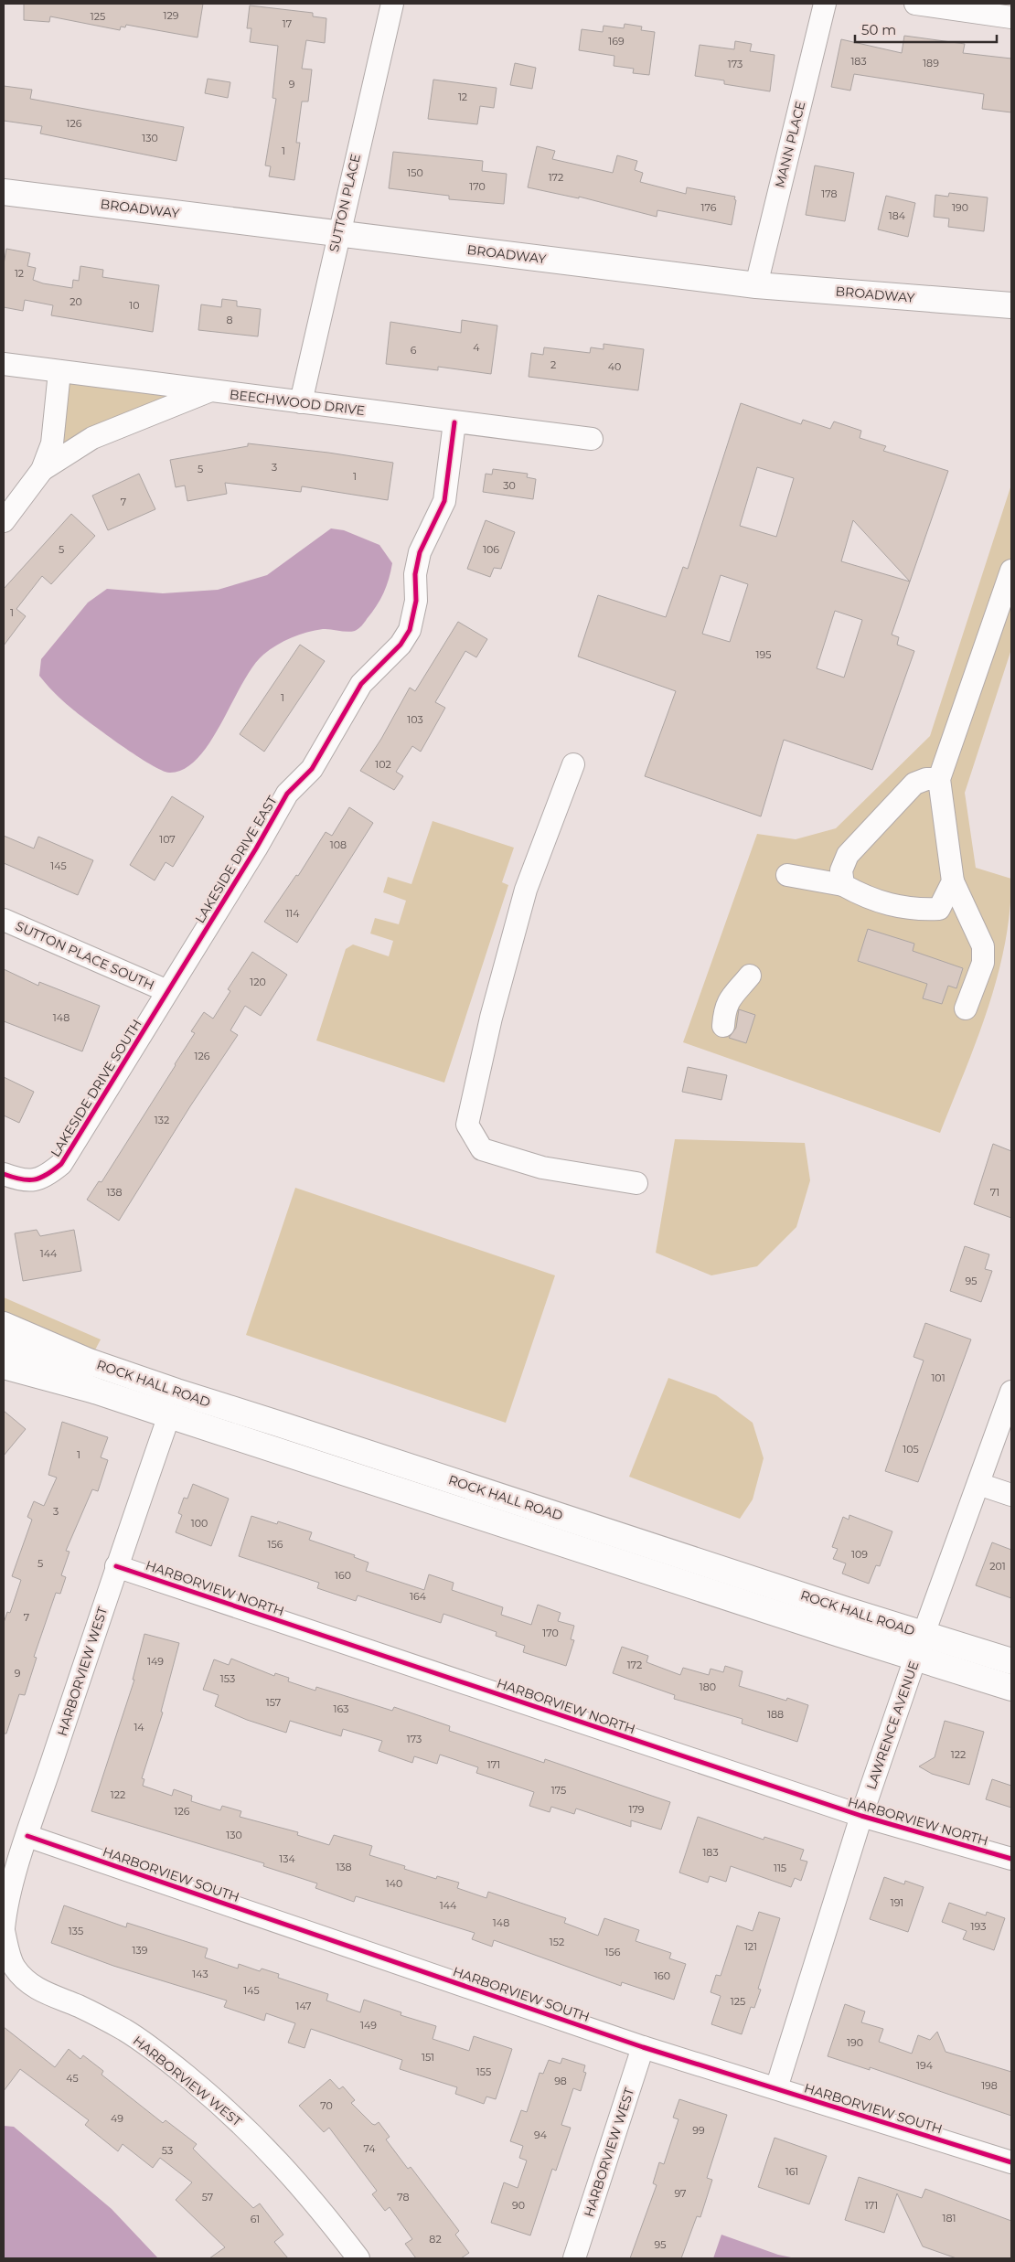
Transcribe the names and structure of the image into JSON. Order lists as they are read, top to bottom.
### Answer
{
  "streets": {
    "main road": ["BROADWAY", "ROCK HALL ROAD"],
    "street": [
      "MANN PLACE",
      "SUTTON PLACE",
      "BEECHWOOD DRIVE",
      "LAKESIDE DRIVE EAST",
      "SUTTON PLACE SOUTH",
      "LAKESIDE DRIVE SOUTH",
      "HARBORVIEW NORTH",
      "HARBORVIEW WEST",
      "LAWRENCE AVENUE",
      "HARBORVIEW SOUTH"
    ]
  },
  "crossings": [
    ["MANN PLACE", "BROADWAY"],
    ["SUTTON PLACE", "BROADWAY"],
    ["SUTTON PLACE", "BEECHWOOD DRIVE"],
    ["BEECHWOOD DRIVE", "LAKESIDE DRIVE EAST"],
    ["LAKESIDE DRIVE EAST", "SUTTON PLACE SOUTH"],
    ["LAKESIDE DRIVE EAST", "LAKESIDE DRIVE SOUTH"],
    ["SUTTON PLACE SOUTH", "LAKESIDE DRIVE SOUTH"],
    ["ROCK HALL ROAD", "HARBORVIEW WEST"],
    ["ROCK HALL ROAD", "LAWRENCE AVENUE"],
    ["HARBORVIEW NORTH", "HARBORVIEW WEST"],
    ["HARBORVIEW NORTH", "LAWRENCE AVENUE"],
    ["HARBORVIEW WEST", "HARBORVIEW SOUTH"],
    ["LAWRENCE AVENUE", "HARBORVIEW SOUTH"]
  ],
  "house_numbers": [
    "129",
    "125",
    "17",
    "169",
    "183",
    "189",
    "173",
    "9",
    "12",
    "126",
    "130",
    "1",
    "150",
    "172",
    "170",
    "178",
    "176",
    "190",
    "184",
    "12",
    "20",
    "10",
    "8",
    "4",
    "6",
    "2",
    "40",
    "3",
    "5",
    "1",
    "30",
    "7",
    "5",
    "106",
    "1",
    "195",
    "1",
    "103",
    "102",
    "107",
    "108",
    "145",
    "114",
    "120",
    "148",
    "126",
    "132",
    "138",
    "71",
    "144",
    "95",
    "101",
    "105",
    "1",
    "3",
    "100",
    "156",
    "109",
    "5",
    "201",
    "160",
    "164",
    "7",
    "170",
    "149",
    "172",
    "9",
    "153",
    "180",
    "157",
    "163",
    "188",
    "14",
    "173",
    "122",
    "171",
    "175",
    "122",
    "179",
    "126",
    "130",
    "183",
    "134",
    "138",
    "115",
    "140",
    "191",
    "144",
    "148",
    "193",
    "135",
    "152",
    "121",
    "139",
    "156",
    "143",
    "160",
    "145",
    "125",
    "147",
    "149",
    "190",
    "151",
    "194",
    "155",
    "45",
    "98",
    "198",
    "70",
    "49",
    "99",
    "94",
    "74",
    "53",
    "161",
    "97",
    "57",
    "78",
    "90",
    "171",
    "181",
    "61",
    "82",
    "95"
  ],
  "scale_bar": "50 m"
}
